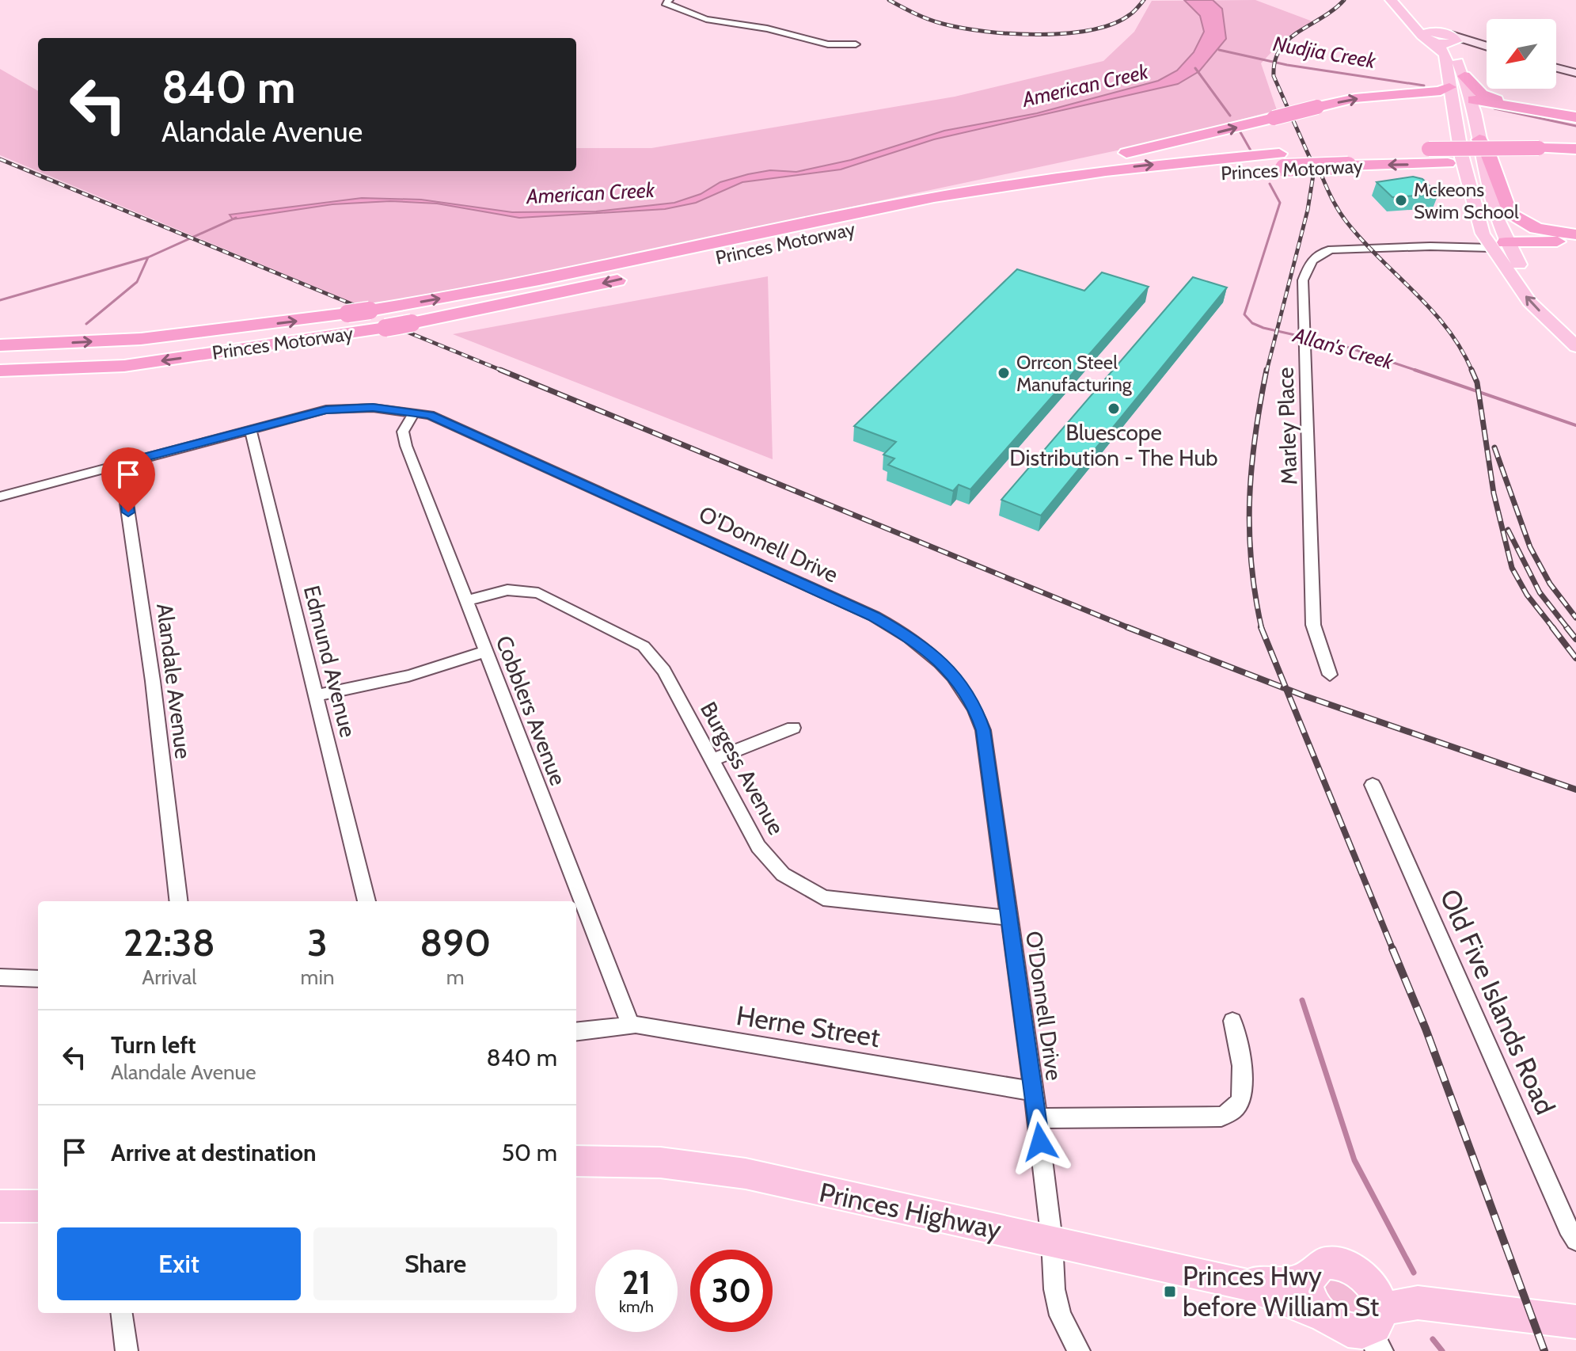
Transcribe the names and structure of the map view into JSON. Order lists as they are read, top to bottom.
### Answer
{
  "streets": {
    "highway": ["Princes Motorway"],
    "main road": ["Princes Highway"],
    "street": [
      "Marley Place",
      "O'Donnell Drive",
      "Edmund Avenue",
      "Alandale Avenue",
      "Cobblers Avenue",
      "Burgess Avenue",
      "Old Five Islands Road",
      "Herne Street"
    ]
  },
  "crossings": [
    ["O'Donnell Drive", "Edmund Avenue"],
    ["O'Donnell Drive", "Alandale Avenue"],
    ["O'Donnell Drive", "Cobblers Avenue"],
    ["O'Donnell Drive", "Burgess Avenue"],
    ["O'Donnell Drive", "Herne Street"],
    ["O'Donnell Drive", "Princes Highway"],
    ["Cobblers Avenue", "Burgess Avenue"],
    ["Cobblers Avenue", "Herne Street"]
  ],
  "water": ["Nudjia Creek", "American Creek", "Allan's Creek"],
  "places": {
    "other": ["Mckeons Swim School", "Orrcon Steel Manufacturing", "Bluescope Distribution - The Hub"],
    "transit": ["Princes Hwy before William St"]
  },
  "north": "bottom left",
  "page": {
    "turn": ["840 m", "Alandale Avenue"],
    "eta": [
      "22:38",
      "Arrival",
      "3",
      "min",
      "890",
      "m"
    ],
    "list": [
      {
        "name": "Turn left",
        "note": "Alandale Avenue",
        "value": "840 m"
      },
      {
        "name": "Arrive at destination",
        "value": "50 m"
      }
    ],
    "buttons": ["Exit", "Share"],
    "speed": "21 km/h",
    "limit": "30"
  }
}
